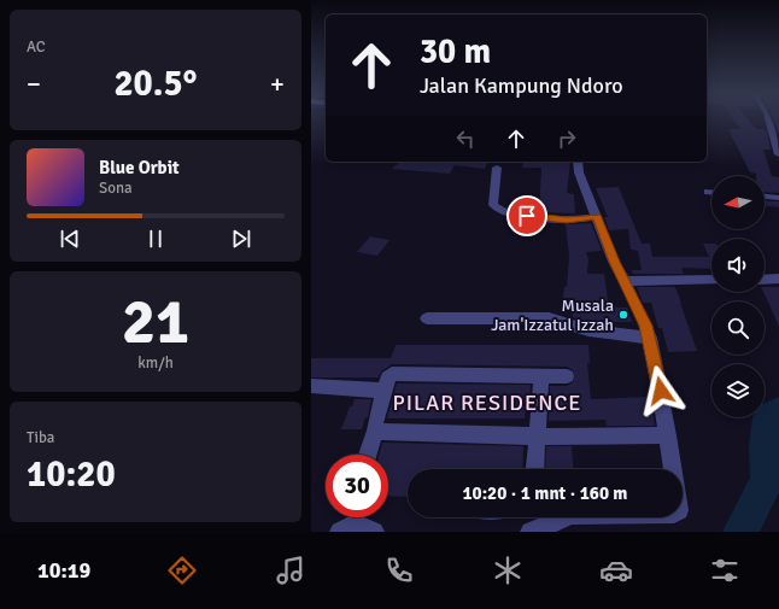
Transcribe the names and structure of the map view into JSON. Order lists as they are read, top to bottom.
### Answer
{
  "districts": ["PILAR RESIDENCE"],
  "places": ["Musala Jam'Izzatul Izzah"],
  "north": "left",
  "page": {
    "tile": [
      "AC",
      ["21", "km/h"],
      ["Tiba", "10:20"]
    ],
    "turn": ["30 m", "Jalan Kampung Ndoro"],
    "heat": ["−", "20.5°", "+"],
    "song": ["Blue Orbit", "Sona"],
    "limit": "30",
    "trip": "10:20 · 1 mnt · 160 m",
    "tabs": "10:19"
  }
}
